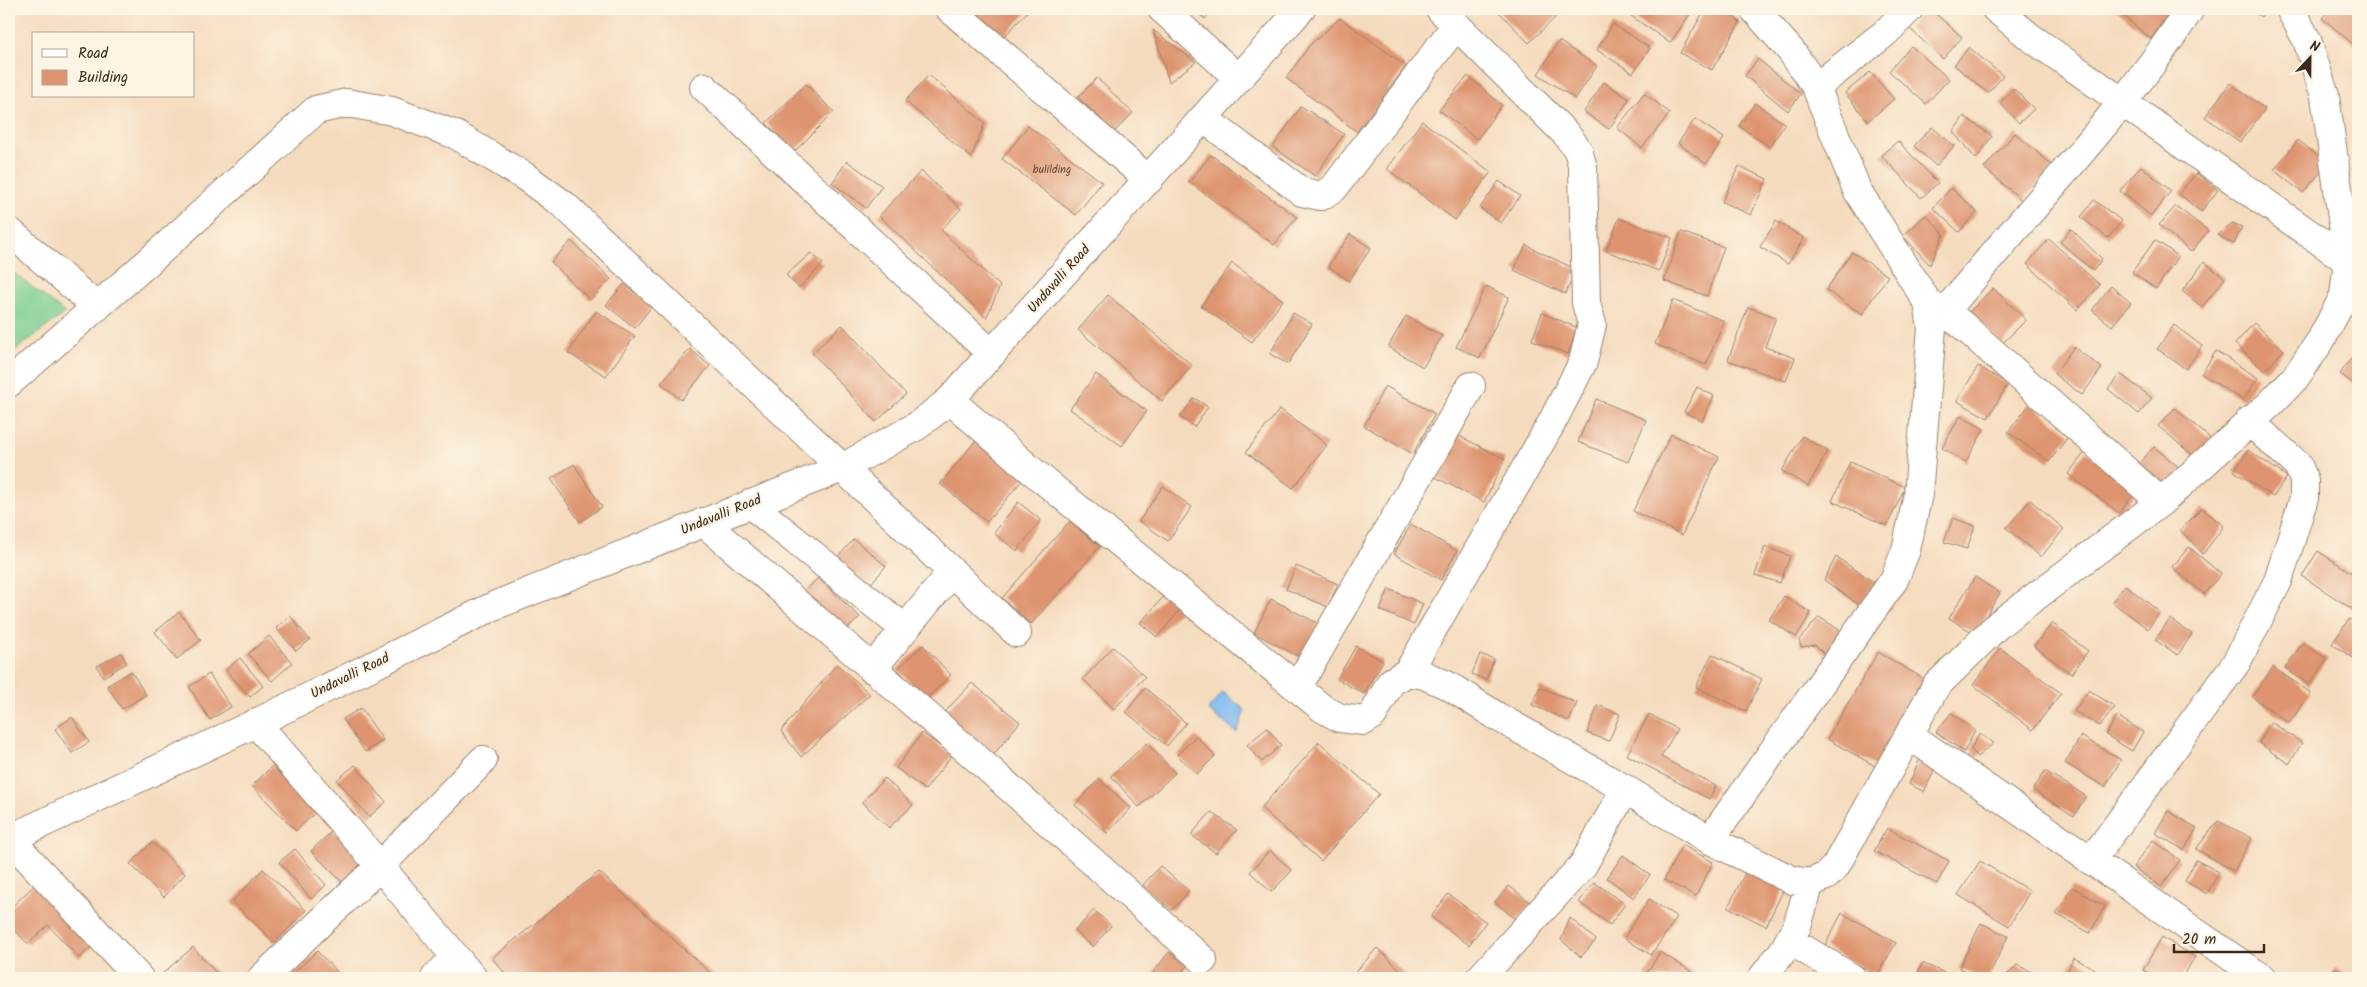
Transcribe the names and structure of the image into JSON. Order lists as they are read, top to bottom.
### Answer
{
  "streets": {
    "street": ["Undavalli Road"]
  },
  "house_numbers": ["bulilding"],
  "legend": ["Road", "Building"],
  "scale_bar": "20 m",
  "north": "top"
}
